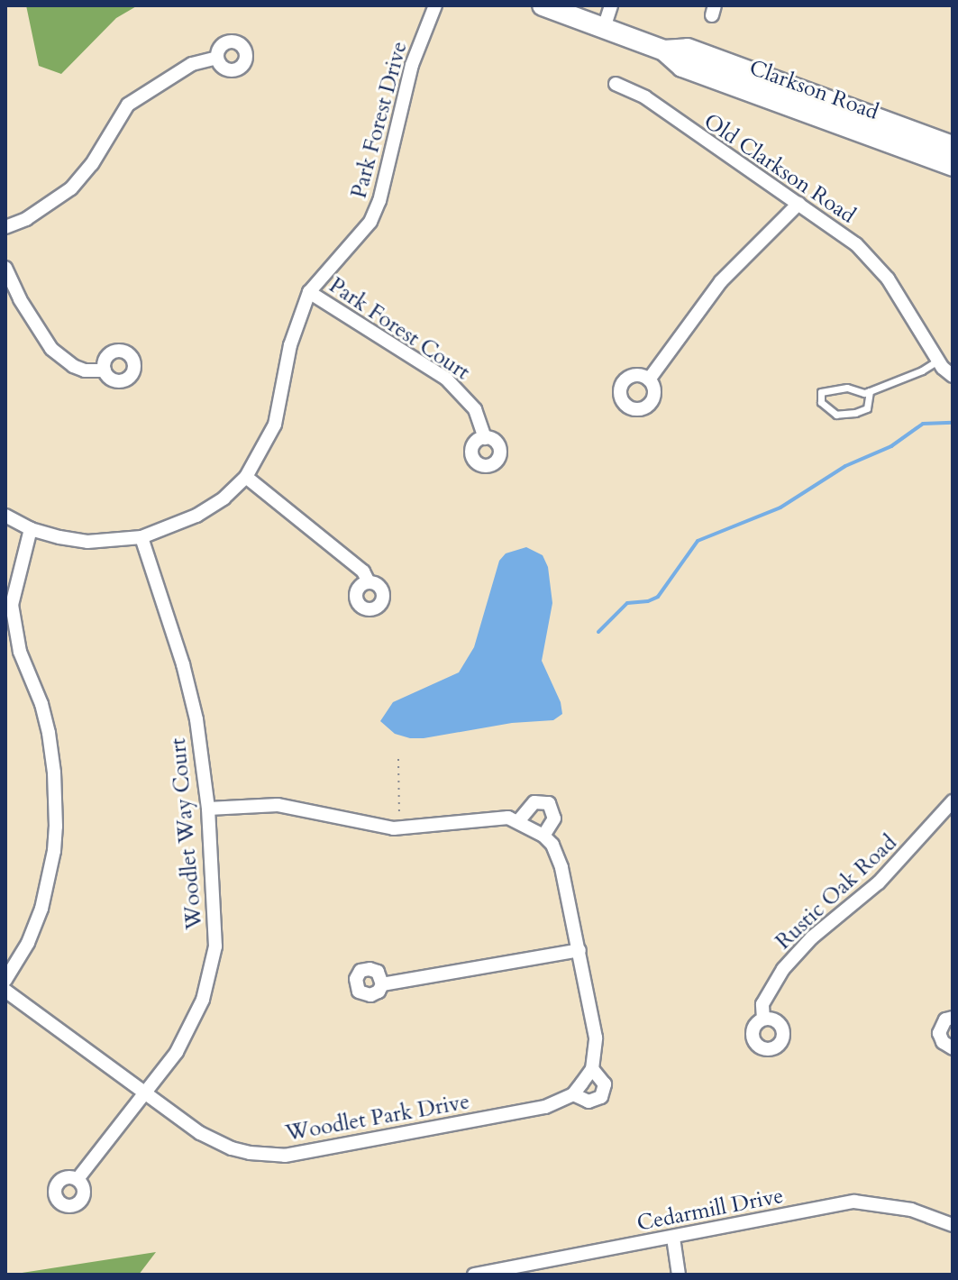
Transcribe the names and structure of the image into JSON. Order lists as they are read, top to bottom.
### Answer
{
  "streets": {
    "main road": ["Clarkson Road"],
    "street": [
      "Park Forest Drive",
      "Old Clarkson Road",
      "Park Forest Court",
      "Woodlet Way Court",
      "Rustic Oak Road",
      "Woodlet Park Drive",
      "Cedarmill Drive"
    ]
  },
  "crossings": [
    ["Park Forest Drive", "Park Forest Court"],
    ["Park Forest Drive", "Woodlet Way Court"],
    ["Woodlet Way Court", "Woodlet Park Drive"]
  ]
}
